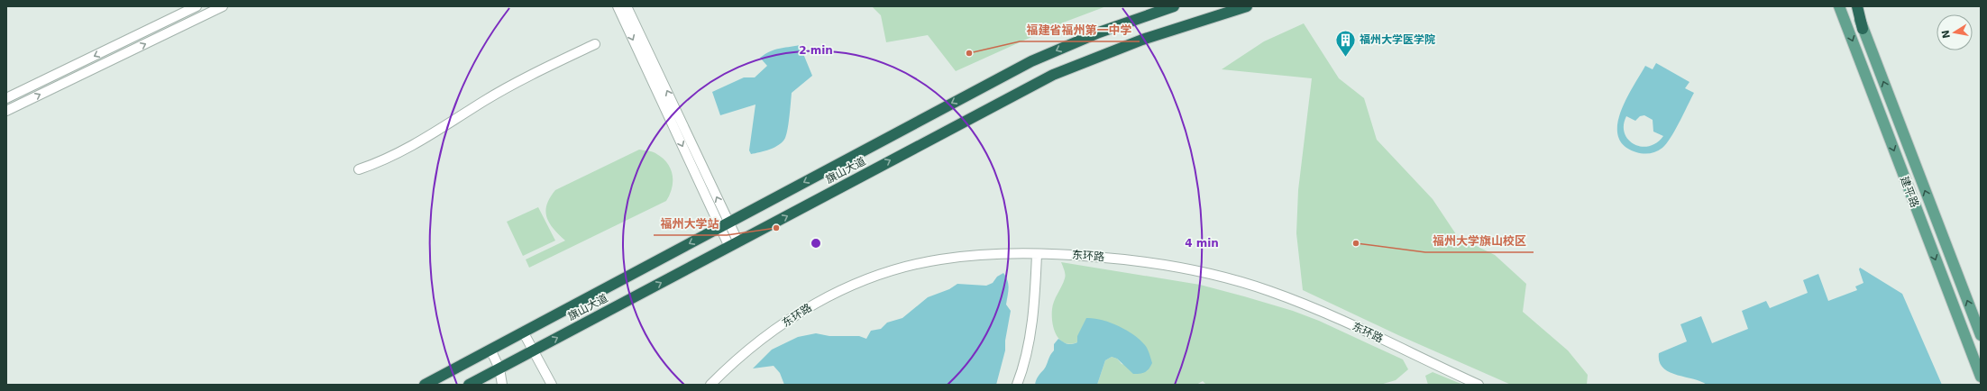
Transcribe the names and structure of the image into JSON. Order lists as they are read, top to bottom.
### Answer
{
  "streets": {
    "highway": ["旗山大道"],
    "main road": ["建平路"],
    "street": ["东环路"]
  },
  "places": {
    "other": ["福建省福州第一中学", "福州大学站", "福州大学旗山校区"],
    "building": ["福州大学医学院"]
  },
  "north": "left",
  "rings": ["2 min", "4 min"]
}
